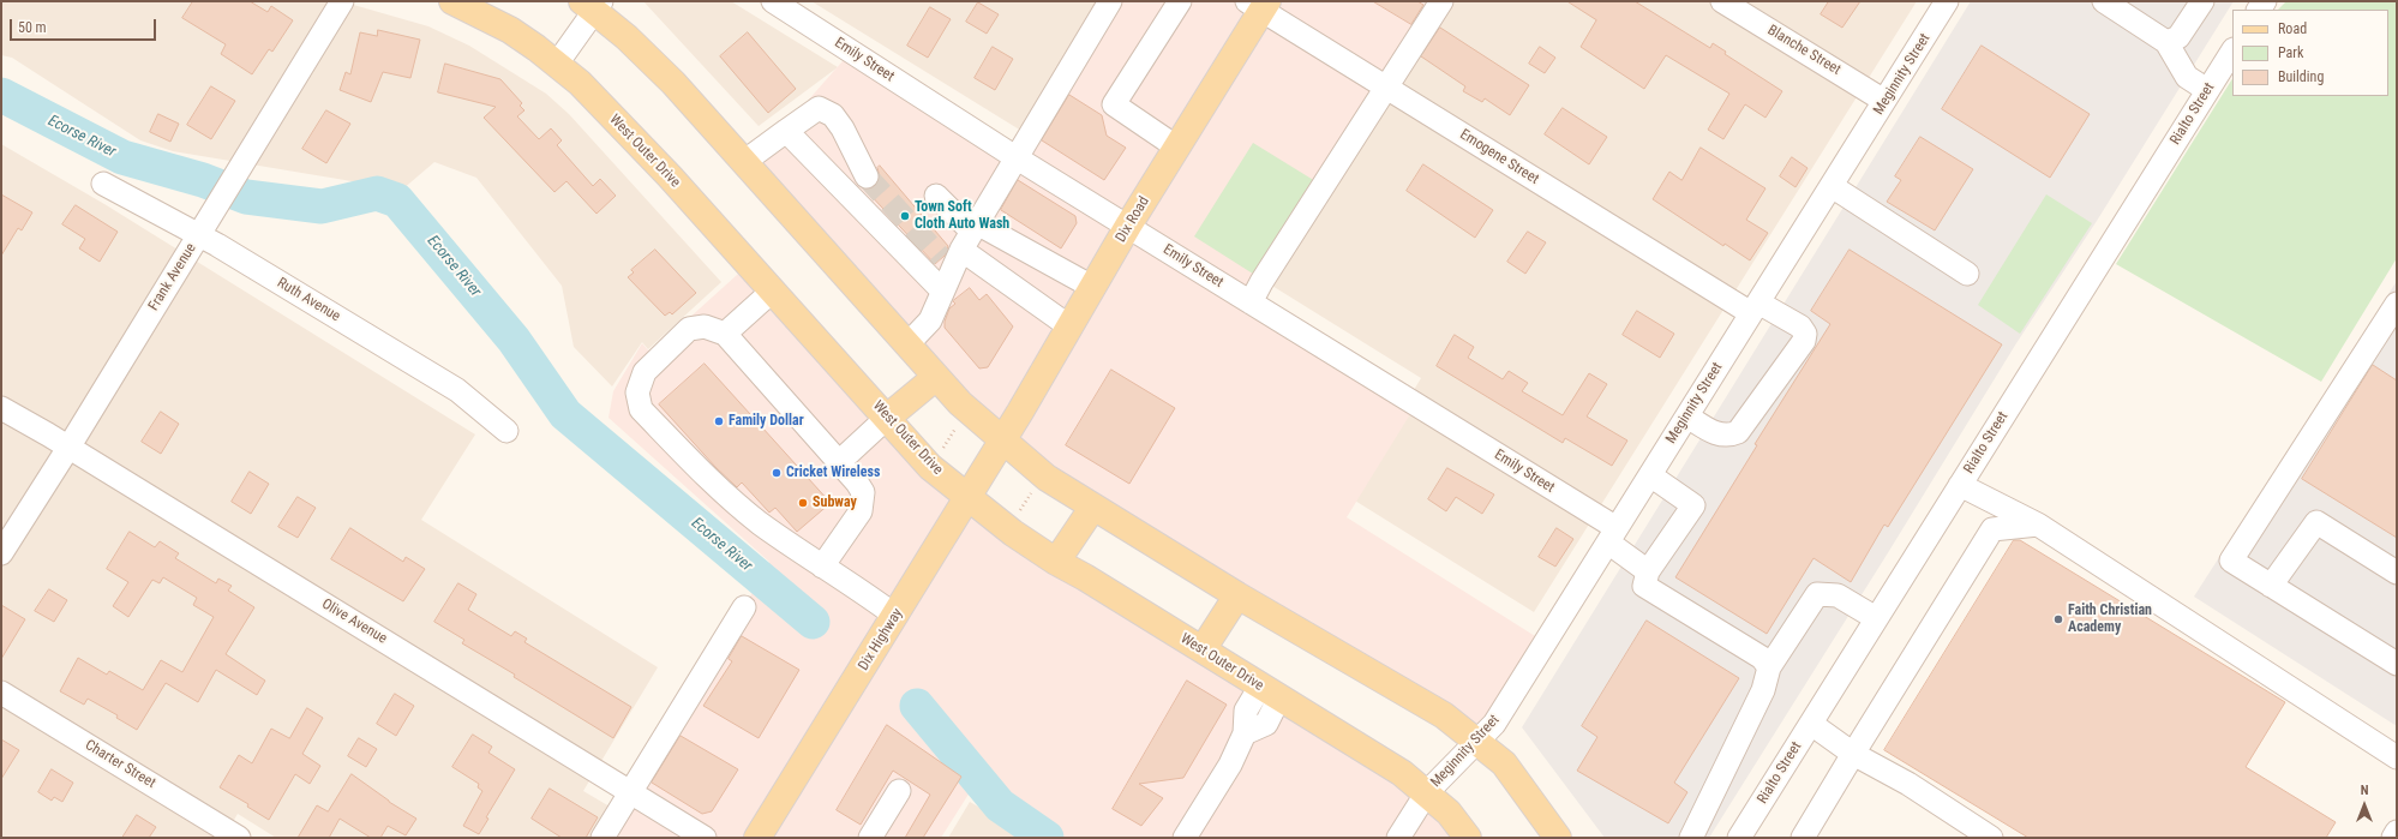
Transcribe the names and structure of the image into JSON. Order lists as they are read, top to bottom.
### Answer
{
  "streets": {
    "main road": ["West Outer Drive", "Dix Road", "Dix Highway"],
    "street": [
      "Blanche Street",
      "Emily Street",
      "Meginnity Street",
      "Rialto Street",
      "Emogene Street",
      "Frank Avenue",
      "Ruth Avenue",
      "Olive Avenue",
      "Charter Street"
    ]
  },
  "crossings": [
    ["Blanche Street", "Meginnity Street"],
    ["Emily Street", "Meginnity Street"],
    ["Emily Street", "Dix Road"],
    ["Meginnity Street", "West Outer Drive"],
    ["Meginnity Street", "Emogene Street"],
    ["West Outer Drive", "Dix Highway"],
    ["Emogene Street", "Dix Road"],
    ["Dix Road", "Dix Highway"],
    ["Frank Avenue", "Ruth Avenue"],
    ["Frank Avenue", "Olive Avenue"]
  ],
  "water": ["Ecorse River"],
  "places": [
    "Town Soft Cloth Auto Wash",
    "Family Dollar",
    "Cricket Wireless",
    "Subway",
    "Faith Christian Academy"
  ],
  "legend": ["Road", "Park", "Building"],
  "scale_bar": "50 m",
  "north": "top"
}
